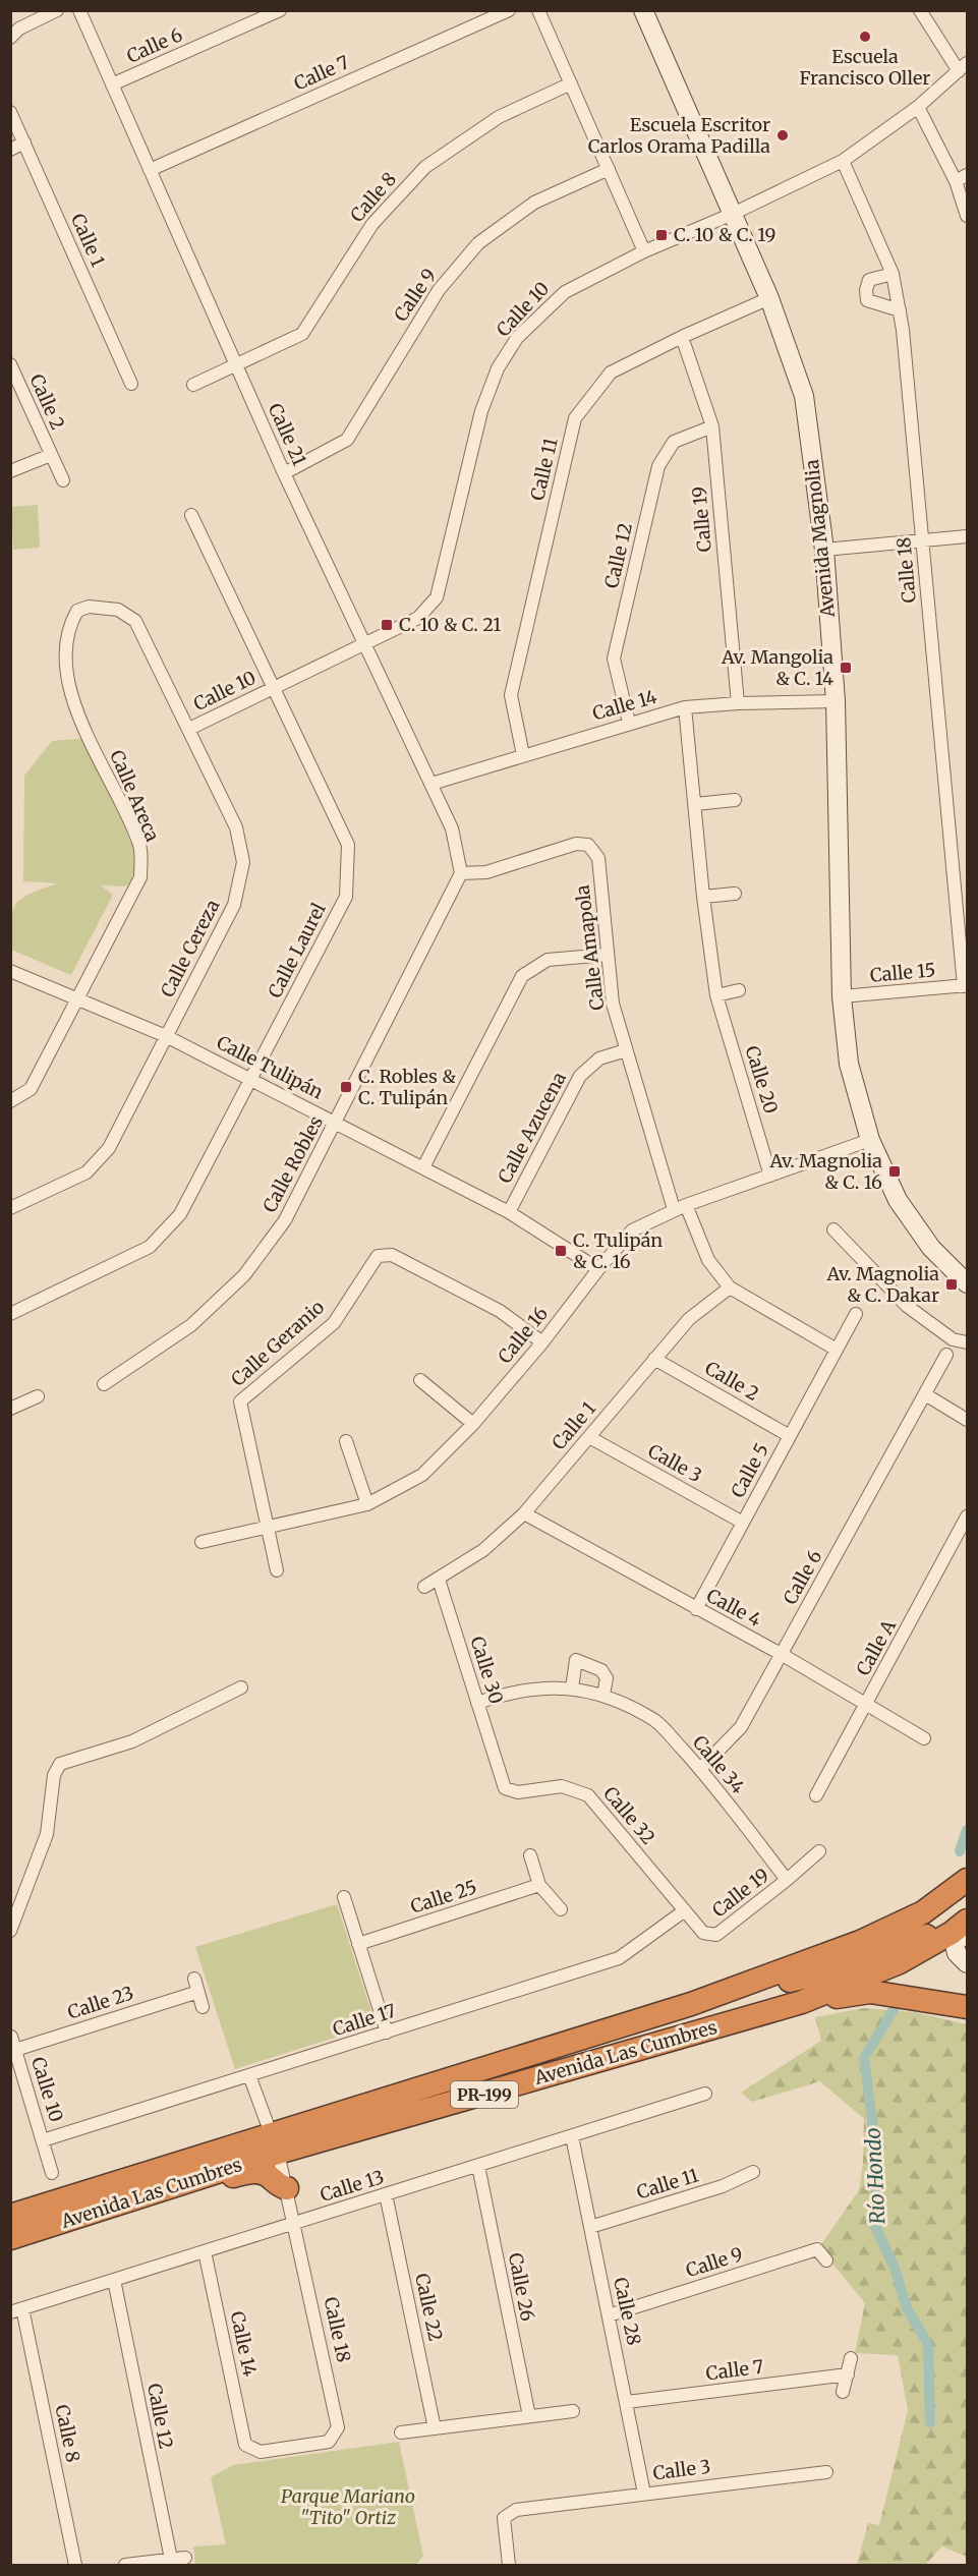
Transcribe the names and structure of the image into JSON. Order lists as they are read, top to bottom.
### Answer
{
  "streets": {
    "highway": ["Avenida Las Cumbres", "PR-199"],
    "street": [
      "Calle 6",
      "Calle 7",
      "Calle 8",
      "Calle 1",
      "Calle 9",
      "Calle 10",
      "Calle 2",
      "Calle 21",
      "Calle 11",
      "Calle 19",
      "Avenida Magnolia",
      "Calle 12",
      "Calle 18",
      "Calle 14",
      "Calle Areca",
      "Calle Amapola",
      "Calle Cereza",
      "Calle Laurel",
      "Calle 15",
      "Calle Tulipán",
      "Calle 20",
      "Calle Azucena",
      "Calle Robles",
      "Calle 16",
      "Calle Geranio",
      "Calle 3",
      "Calle 5",
      "Calle 4",
      "Calle A",
      "Calle 30",
      "Calle 34",
      "Calle 32",
      "Calle 25",
      "Calle 23",
      "Calle 17",
      "Calle 13",
      "Calle 26",
      "Calle 22",
      "Calle 28"
    ]
  },
  "crossings": [
    ["Calle 6", "Calle 21"],
    ["Calle 6", "Calle 4"],
    ["Calle 6", "Calle 34"],
    ["Calle 7", "Calle 21"],
    ["Calle 7", "Calle 28"],
    ["Calle 8", "Calle 21"],
    ["Calle 8", "Calle 13"],
    ["Calle 1", "Calle 2"],
    ["Calle 1", "Calle Amapola"],
    ["Calle 1", "Calle 3"],
    ["Calle 1", "Calle 4"],
    ["Calle 1", "Calle 30"],
    ["Calle 9", "Calle 21"],
    ["Calle 9", "Calle 28"],
    ["Calle 10", "Calle 21"],
    ["Calle 10", "Avenida Magnolia"],
    ["Calle 10", "Calle 18"],
    ["Calle 10", "Calle Cereza"],
    ["Calle 10", "Calle Laurel"],
    ["Calle 10", "Calle 23"],
    ["Calle 10", "Calle 17"],
    ["Calle 2", "Calle 5"],
    ["Calle 21", "Calle 14"],
    ["Calle 21", "Calle Amapola"],
    ["Calle 21", "Calle Robles"],
    ["Calle 11", "Calle 19"],
    ["Calle 11", "Avenida Magnolia"],
    ["Calle 11", "Calle 14"],
    ["Calle 11", "Calle 28"],
    ["Calle 19", "Calle 12"],
    ["Calle 19", "Calle 14"],
    ["Calle 19", "Calle 34"],
    ["Calle 19", "Calle 32"],
    ["Calle 19", "Calle 17"],
    ["Avenida Magnolia", "Calle 14"],
    ["Avenida Magnolia", "Calle 15"],
    ["Avenida Magnolia", "Calle 16"],
    ["Calle 12", "Calle 14"],
    ["Calle 12", "Calle 13"],
    ["Calle 18", "Calle 14"],
    ["Calle 18", "Calle 15"],
    ["Calle 18", "Calle 17"],
    ["Calle 18", "Avenida Las Cumbres"],
    ["Calle 18", "Calle 13"],
    ["Calle 14", "Calle 20"],
    ["Calle 14", "Calle 13"],
    ["Calle Areca", "Calle Cereza"],
    ["Calle Areca", "Calle Tulipán"],
    ["Calle Amapola", "Calle Azucena"],
    ["Calle Amapola", "Calle Robles"],
    ["Calle Amapola", "Calle 16"],
    ["Calle Cereza", "Calle Tulipán"],
    ["Calle Laurel", "Calle Tulipán"],
    ["Calle Tulipán", "Calle Azucena"],
    ["Calle Tulipán", "Calle Robles"],
    ["Calle Tulipán", "Calle 16"],
    ["Calle 20", "Calle 16"],
    ["Calle 16", "Calle Geranio"],
    ["Calle 3", "Calle 5"],
    ["Calle 3", "Calle 28"],
    ["Calle 5", "Calle 4"],
    ["Calle 4", "Calle A"],
    ["Calle 30", "Calle 34"],
    ["Calle 30", "Calle 32"],
    ["Calle 32", "Calle 17"],
    ["Calle 13", "Calle 26"],
    ["Calle 13", "Calle 22"],
    ["Calle 13", "Calle 28"]
  ],
  "water": ["Río Hondo"],
  "parks": ["Parque Mariano \"Tito\" Ortiz"],
  "places": {
    "other": ["Escuela Francisco Oller", "Escuela Escritor Carlos Orama Padilla"],
    "transit": [
      "C. 10 & C. 19",
      "C. 10 & C. 21",
      "Av. Mangolia & C. 14",
      "C. Robles & C. Tulipán",
      "Av. Magnolia & C. 16",
      "C. Tulipán & C. 16",
      "Av. Magnolia & C. Dakar"
    ]
  }
}
